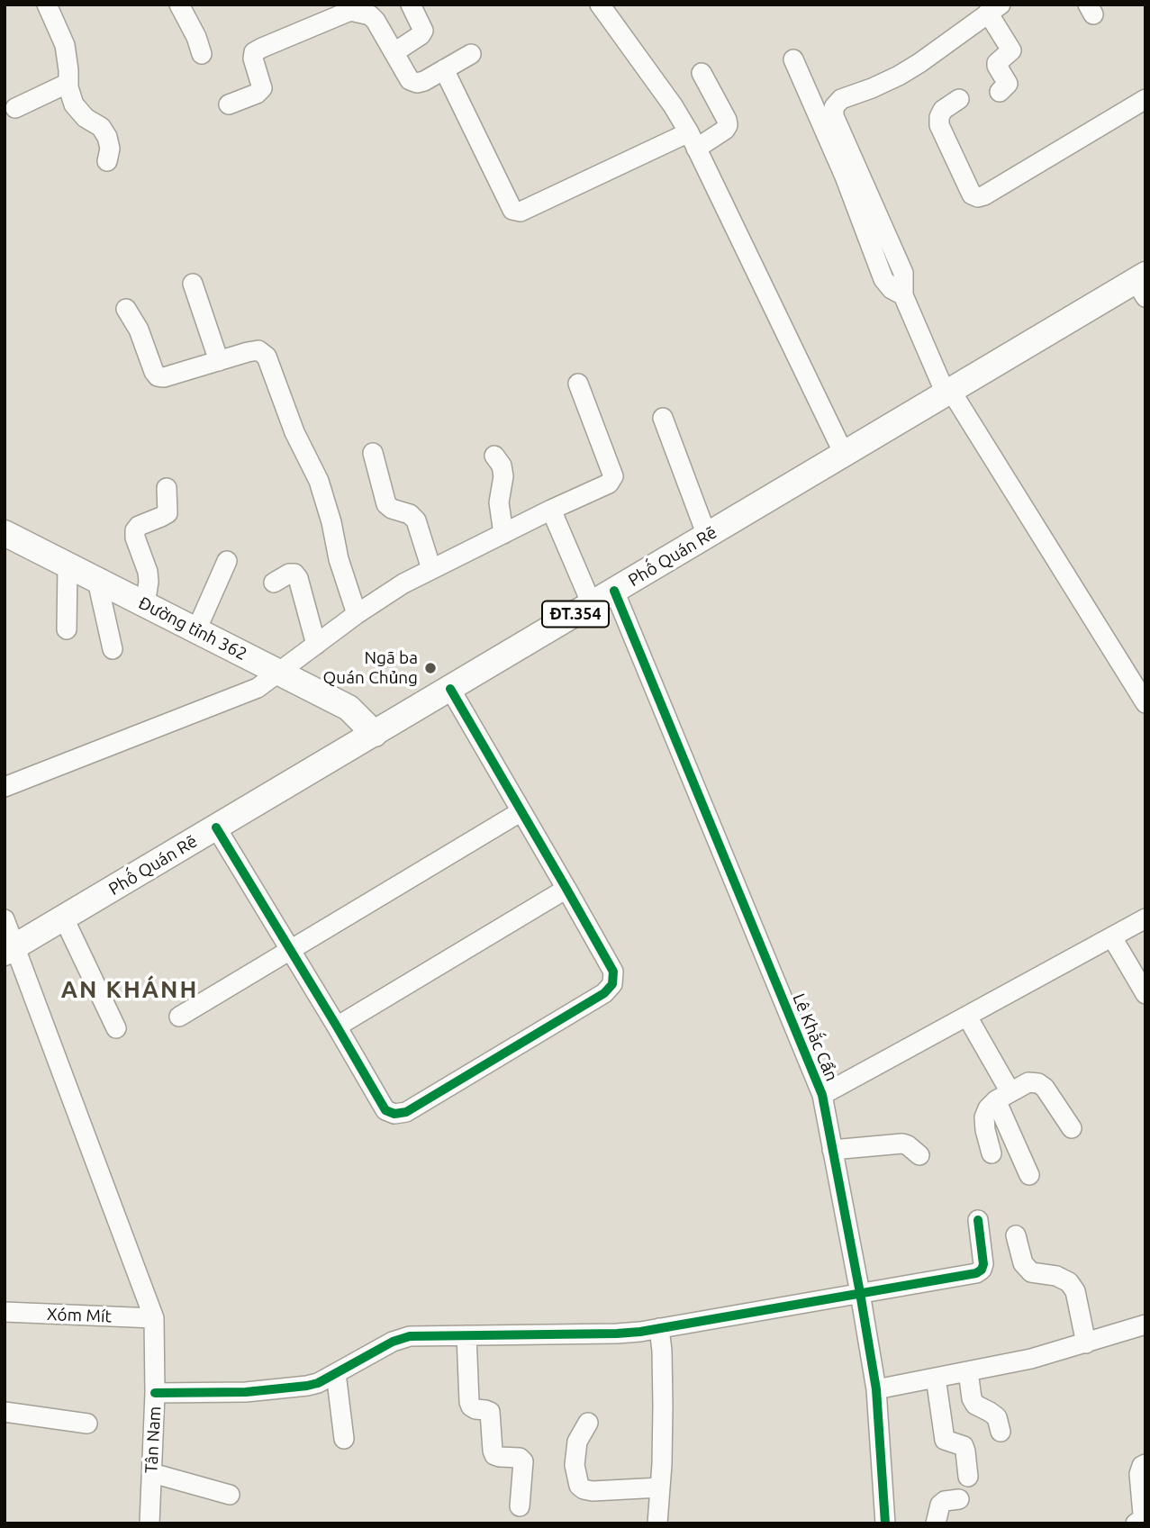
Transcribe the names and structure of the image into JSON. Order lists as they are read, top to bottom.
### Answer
{
  "streets": {
    "main road": ["Phố Quán Rẽ", "ĐT.354", "Đường tỉnh 362"],
    "street": ["Lê Khắc Cẩn", "Xóm Mít", "Tân Nam"]
  },
  "crossings": [
    ["Phố Quán Rẽ", "Đường tỉnh 362"],
    ["Phố Quán Rẽ", "Lê Khắc Cẩn"],
    ["Phố Quán Rẽ", "Tân Nam"],
    ["Xóm Mít", "Tân Nam"]
  ],
  "districts": ["AN KHÁNH"],
  "places": ["Ngã ba Quán Chủng"]
}
